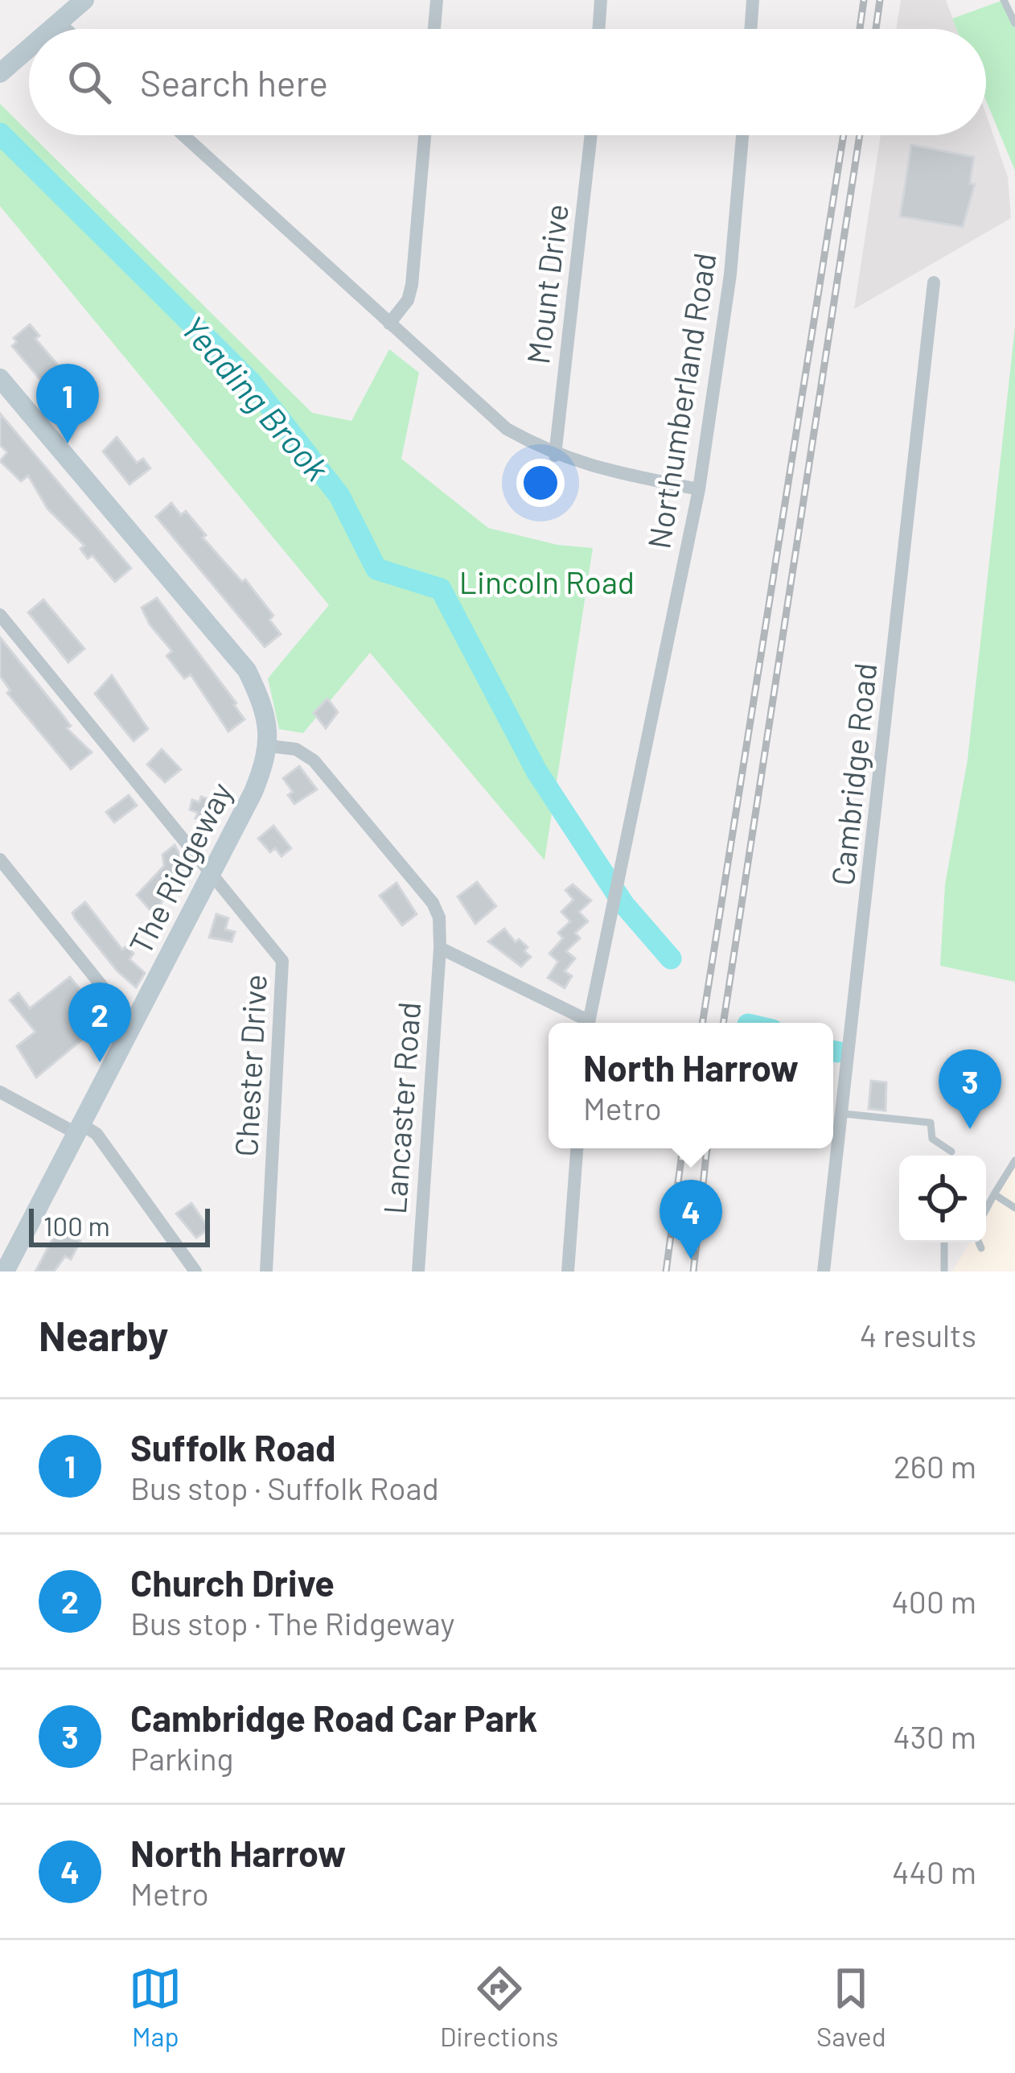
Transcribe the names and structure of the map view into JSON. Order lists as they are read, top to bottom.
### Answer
{
  "streets": {
    "street": [
      "Mount Drive",
      "Northumberland Road",
      "Cambridge Road",
      "The Ridgeway",
      "Chester Drive",
      "Lancaster Road"
    ]
  },
  "crossings": [
    ["The Ridgeway", "Chester Drive"],
    ["The Ridgeway", "Lancaster Road"]
  ],
  "water": ["Yeading Brook"],
  "parks": ["Lincoln Road"],
  "scale_bar": "100 m",
  "page": {
    "search": "Search here",
    "pins": [
      "1",
      "2",
      "3",
      "4"
    ],
    "popup": ["North Harrow", "Metro"],
    "scale": "100 m",
    "heading": ["Nearby", "4 results"],
    "list": [
      {
        "mark": "1",
        "name": "Suffolk Road",
        "note": "Bus stop · Suffolk Road",
        "value": "260 m"
      },
      {
        "mark": "2",
        "name": "Church Drive",
        "note": "Bus stop · The Ridgeway",
        "value": "400 m"
      },
      {
        "mark": "3",
        "name": "Cambridge Road Car Park",
        "note": "Parking",
        "value": "430 m"
      },
      {
        "mark": "4",
        "name": "North Harrow",
        "note": "Metro",
        "value": "440 m"
      }
    ],
    "nav": ["Map", "Directions", "Saved"]
  }
}
